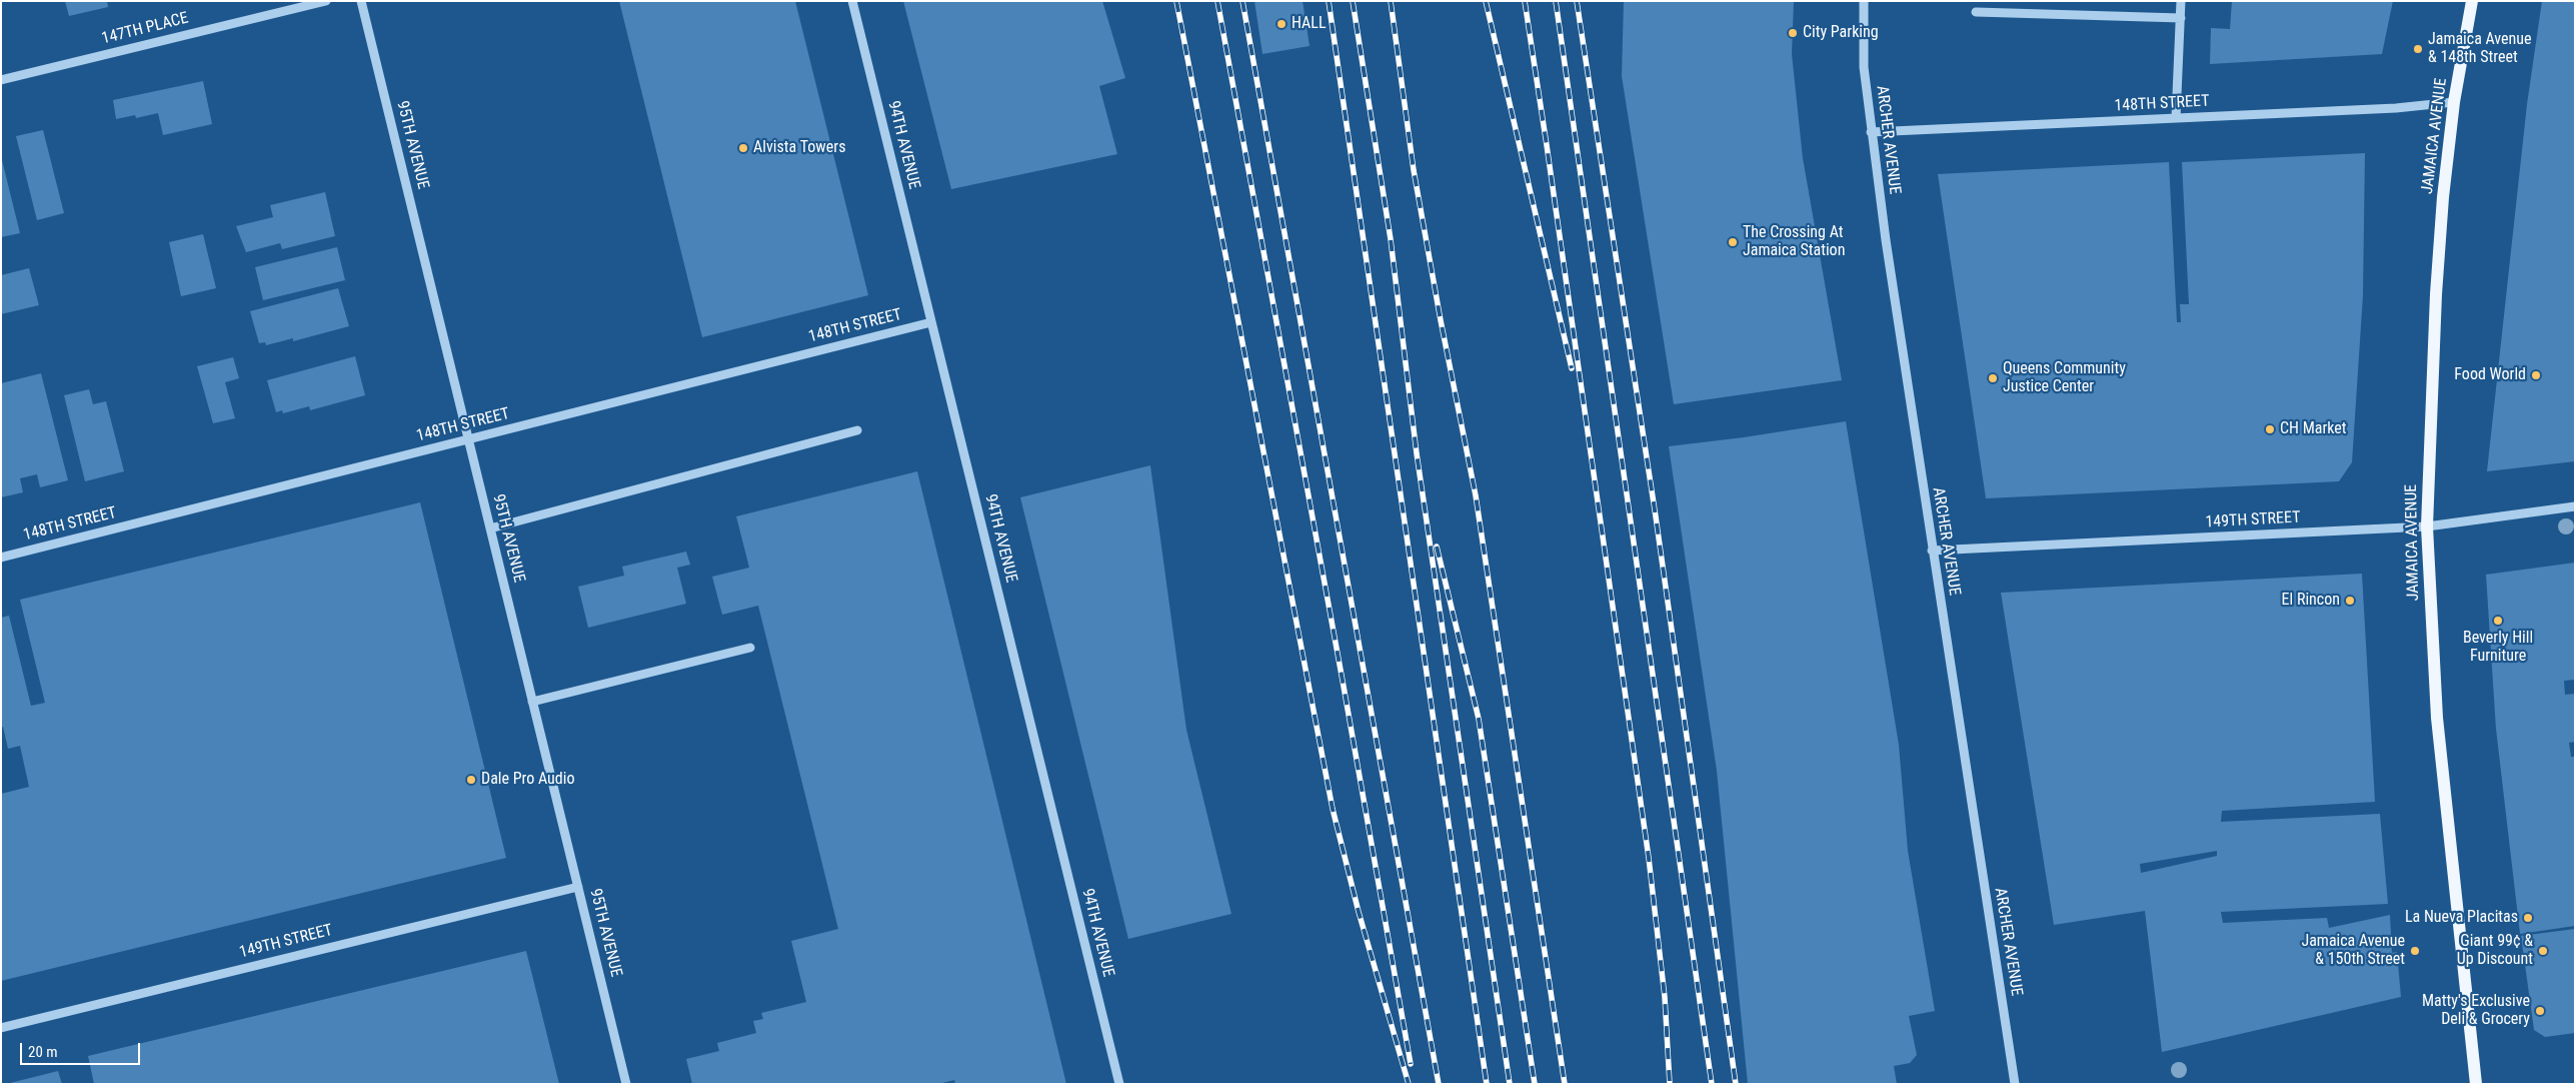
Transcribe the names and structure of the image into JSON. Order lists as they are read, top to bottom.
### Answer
{
  "streets": {
    "main road": ["JAMAICA AVENUE"],
    "street": [
      "147TH PLACE",
      "148TH STREET",
      "ARCHER AVENUE",
      "95TH AVENUE",
      "94TH AVENUE",
      "149TH STREET"
    ]
  },
  "crossings": [
    ["148TH STREET", "JAMAICA AVENUE"],
    ["148TH STREET", "ARCHER AVENUE"],
    ["148TH STREET", "95TH AVENUE"],
    ["148TH STREET", "94TH AVENUE"],
    ["JAMAICA AVENUE", "149TH STREET"],
    ["ARCHER AVENUE", "149TH STREET"],
    ["95TH AVENUE", "149TH STREET"]
  ],
  "places": [
    "HALL",
    "City Parking",
    "Jamaica Avenue & 148th Street",
    "Alvista Towers",
    "The Crossing At Jamaica Station",
    "Food World",
    "Queens Community Justice Center",
    "CH Market",
    "El Rincon",
    "Beverly Hill Furniture",
    "Dale Pro Audio",
    "La Nueva Placitas",
    "Jamaica Avenue & 150th Street",
    "Giant 99¢ & Up Discount",
    "Matty's Exclusive Deli & Grocery"
  ],
  "scale_bar": "20 m"
}
